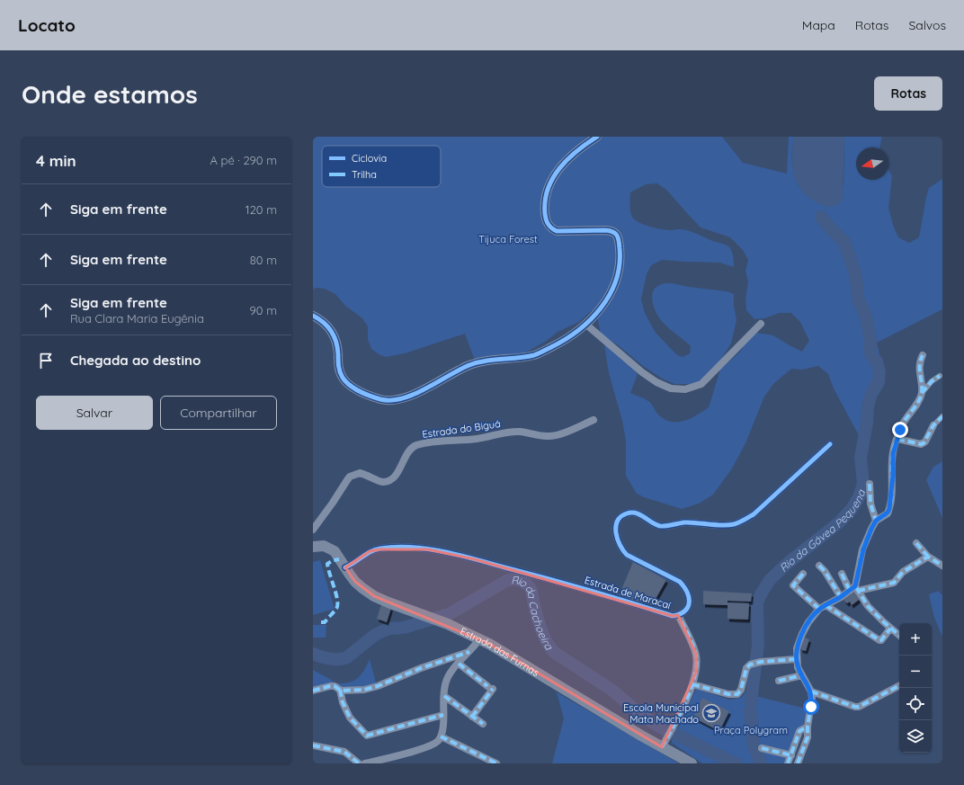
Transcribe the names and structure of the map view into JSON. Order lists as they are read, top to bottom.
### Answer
{
  "streets": {
    "main road": ["Estrada das Furnas"],
    "street": ["Estrada do Biguá", "Estrada de Maracaí"]
  },
  "crossings": [
    ["Estrada de Maracaí", "Estrada das Furnas"]
  ],
  "water": ["Rio da Gávea Pequena", "Rio da Cachoeira"],
  "parks": ["Tijuca Forest", "Praça Polygram"],
  "places": {
    "school or university": ["Escola Municipal Mata Machado"]
  },
  "legend": ["Ciclovia", "Trilha"],
  "north": "left",
  "page": {
    "header": "Locato",
    "nav": ["Mapa", "Rotas", "Salvos"],
    "buttons": [
      "Rotas",
      ["Salvar", "Compartilhar"]
    ],
    "title": "Onde estamos",
    "heading": ["4 min", "A pé · 290 m"],
    "list": [
      ["Siga em frente", "120 m"],
      ["Siga em frente", "80 m"],
      ["Siga em frente", "Rua Clara Maria Eugênia", "90 m"],
      "Chegada ao destino"
    ],
    "map_buttons": ["+", "−"]
  }
}
